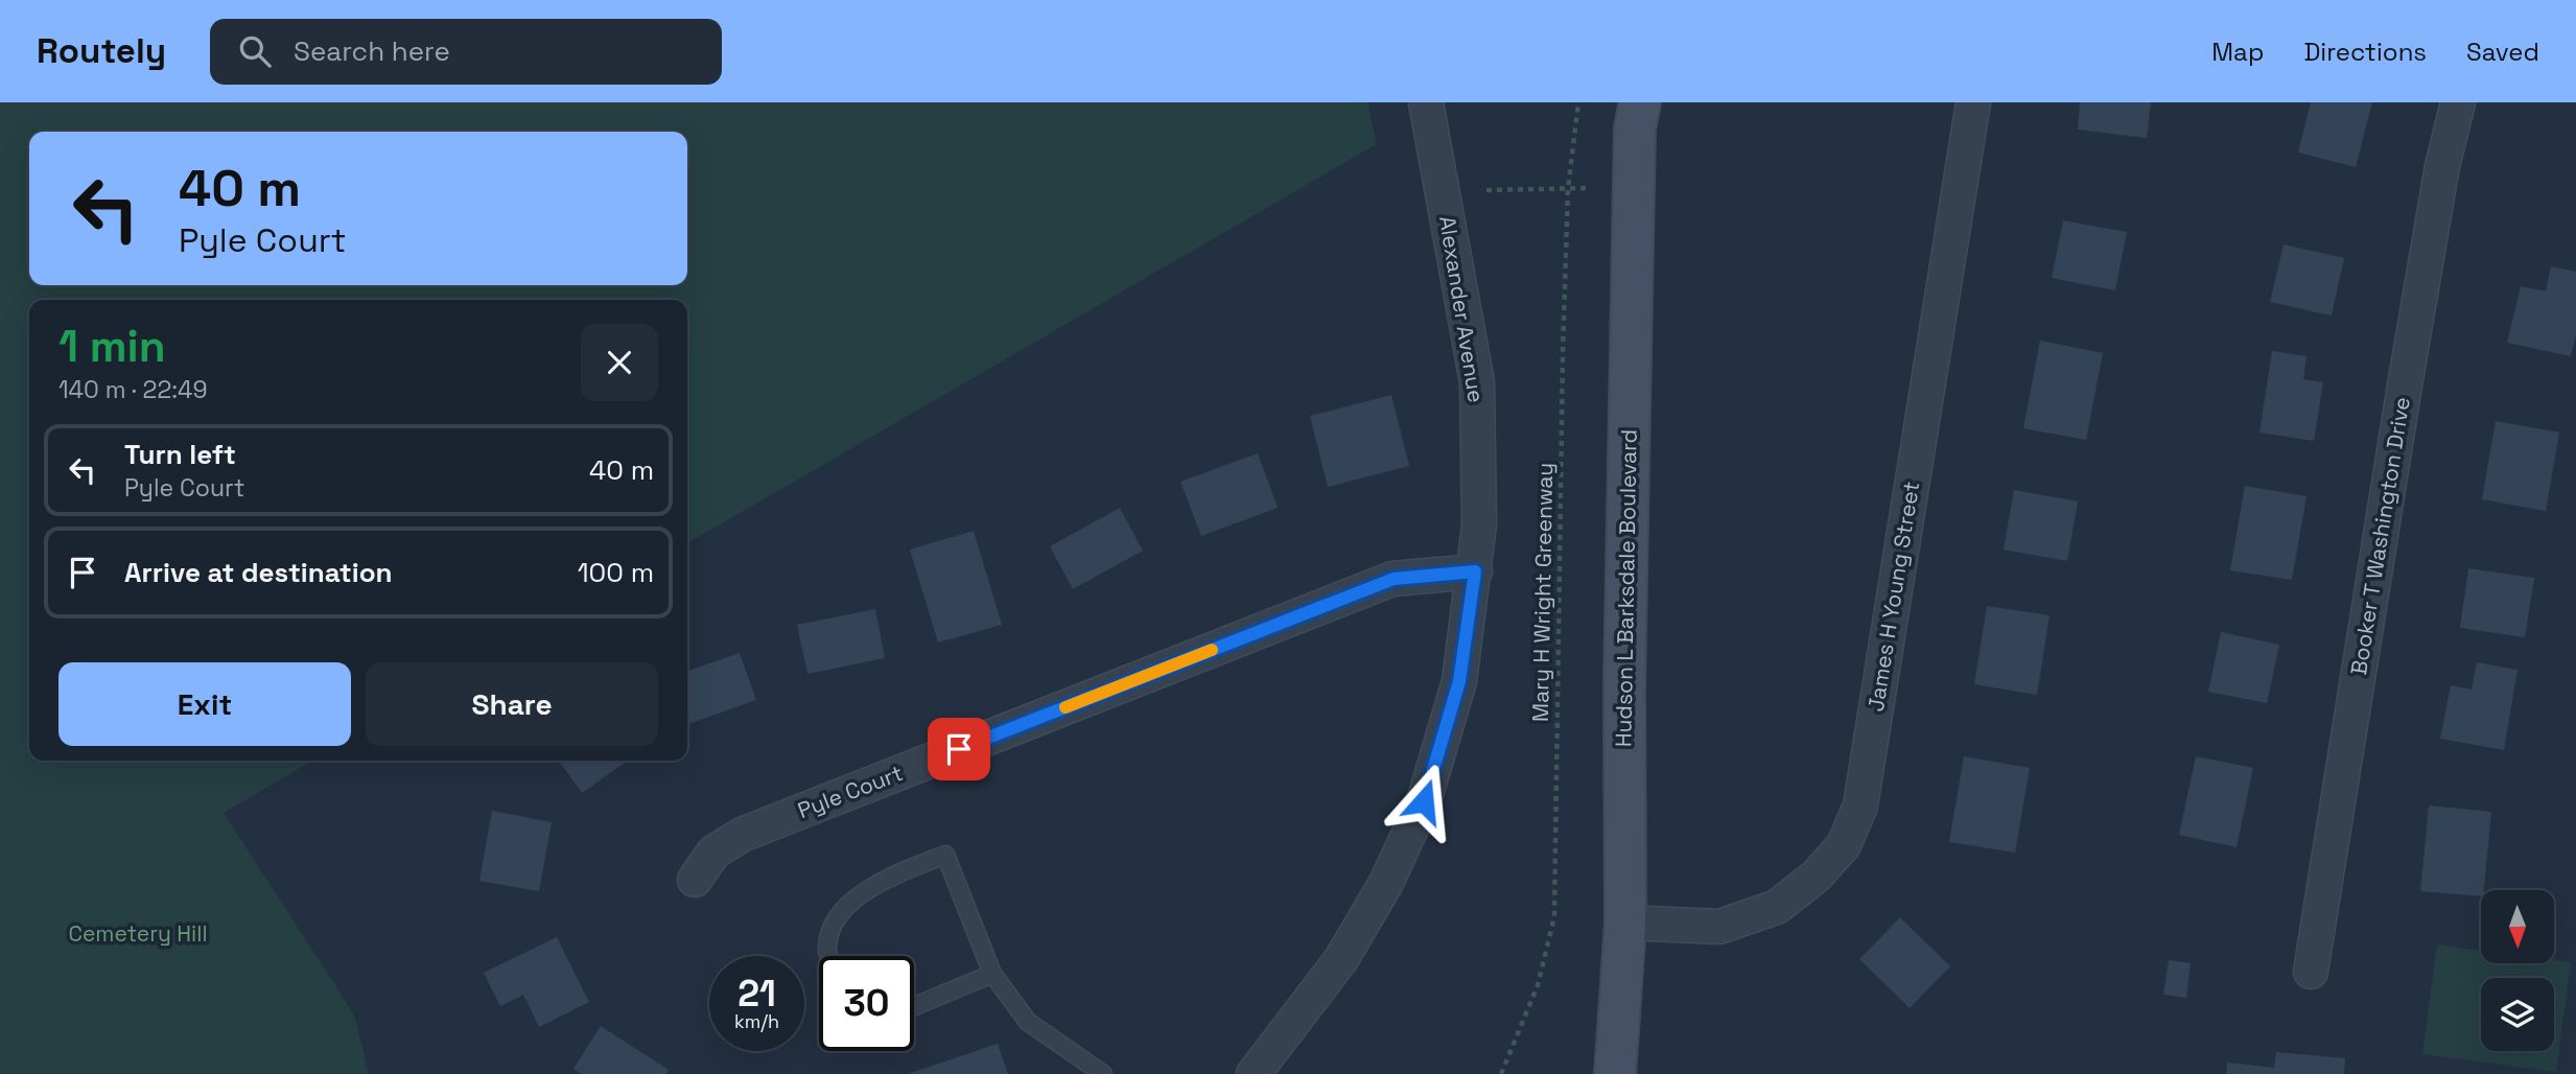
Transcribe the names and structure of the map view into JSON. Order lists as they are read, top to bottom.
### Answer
{
  "streets": {
    "street": [
      "Alexander Avenue",
      "Booker T Washington Drive",
      "Hudson L Barksdale Boulevard",
      "James H Young Street",
      "Pyle Court"
    ],
    "path": ["Mary H Wright Greenway"]
  },
  "crossings": [
    ["Alexander Avenue", "Pyle Court"],
    ["Hudson L Barksdale Boulevard", "James H Young Street"]
  ],
  "parks": ["Cemetery Hill"],
  "north": "bottom",
  "page": {
    "header": "Routely",
    "search": "Search here",
    "nav": ["Map", "Directions", "Saved"],
    "turn": ["40 m", "Pyle Court"],
    "heading": ["1 min", "140 m · 22:49"],
    "list": [
      {
        "name": "Turn left",
        "note": "Pyle Court",
        "value": "40 m"
      },
      {
        "name": "Arrive at destination",
        "value": "100 m"
      }
    ],
    "buttons": ["Exit", "Share"],
    "speed": "21 km/h",
    "limit": "30"
  }
}
